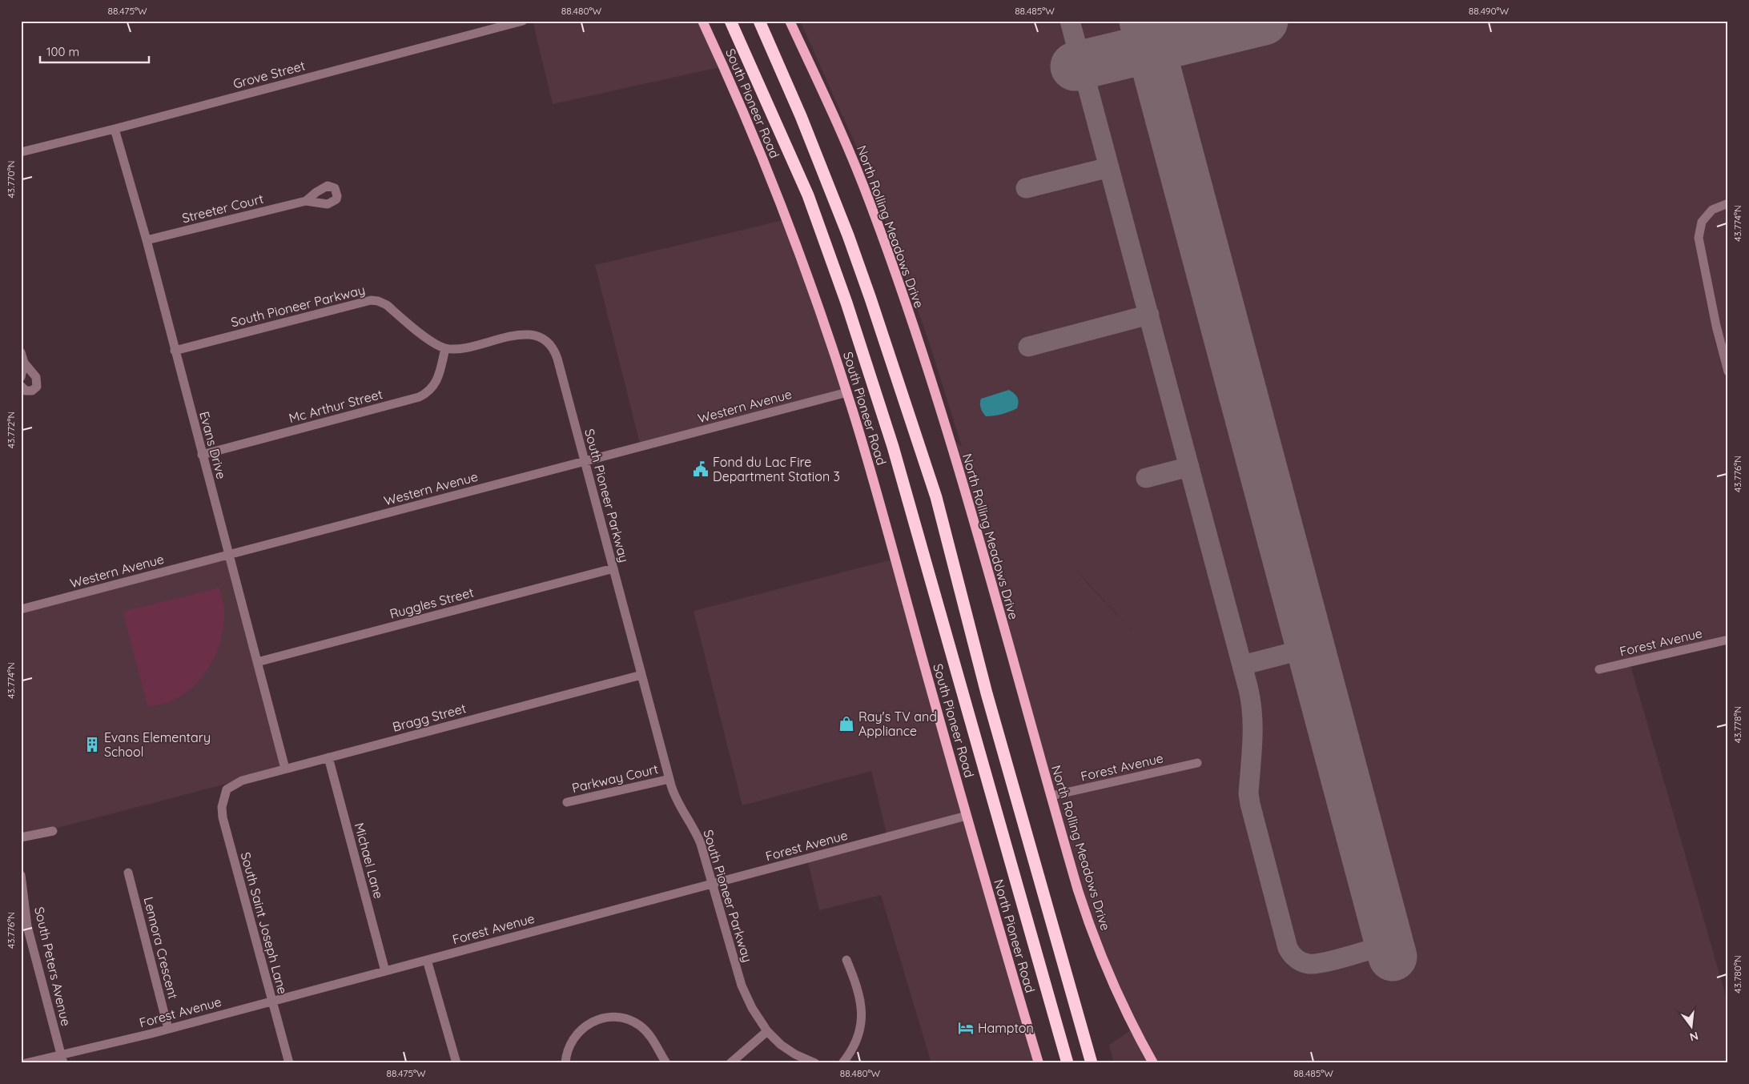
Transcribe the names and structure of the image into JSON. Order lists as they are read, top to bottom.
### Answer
{
  "streets": {
    "main road": ["South Pioneer Road", "North Rolling Meadows Drive", "North Pioneer Road"],
    "street": [
      "Grove Street",
      "Streeter Court",
      "South Pioneer Parkway",
      "Mc Arthur Street",
      "Western Avenue",
      "Evans Drive",
      "Ruggles Street",
      "Forest Avenue",
      "Bragg Street",
      "Parkway Court",
      "Michael Lane",
      "South Saint Joseph Lane",
      "Lennora Crescent",
      "South Peters Avenue"
    ]
  },
  "crossings": [
    ["Grove Street", "Evans Drive"],
    ["South Pioneer Road", "Western Avenue"],
    ["South Pioneer Road", "Forest Avenue"],
    ["South Pioneer Road", "North Pioneer Road"],
    ["Streeter Court", "Evans Drive"],
    ["North Rolling Meadows Drive", "Forest Avenue"],
    ["South Pioneer Parkway", "Mc Arthur Street"],
    ["South Pioneer Parkway", "Western Avenue"],
    ["South Pioneer Parkway", "Evans Drive"],
    ["South Pioneer Parkway", "Ruggles Street"],
    ["South Pioneer Parkway", "Forest Avenue"],
    ["South Pioneer Parkway", "Bragg Street"],
    ["South Pioneer Parkway", "Parkway Court"],
    ["Mc Arthur Street", "Evans Drive"],
    ["Western Avenue", "Evans Drive"],
    ["Evans Drive", "Ruggles Street"],
    ["Evans Drive", "Bragg Street"],
    ["Forest Avenue", "Michael Lane"],
    ["Forest Avenue", "South Saint Joseph Lane"],
    ["Forest Avenue", "North Pioneer Road"],
    ["Forest Avenue", "Lennora Crescent"],
    ["Forest Avenue", "South Peters Avenue"],
    ["Bragg Street", "Michael Lane"],
    ["Bragg Street", "South Saint Joseph Lane"]
  ],
  "places": {
    "public building": ["Fond du Lac Fire Department Station 3"],
    "shop": ["Ray's TV and Appliance"],
    "building": ["Evans Elementary School"],
    "hotel": ["Hampton"]
  },
  "scale_bar": "100 m",
  "north": "bottom",
  "coordinates": [
    "88.475°W",
    "88.480°W",
    "88.485°W",
    "88.490°W",
    "43.770°N",
    "43.774°N",
    "43.772°N",
    "43.776°N",
    "43.778°N",
    "43.780°N"
  ]
}
